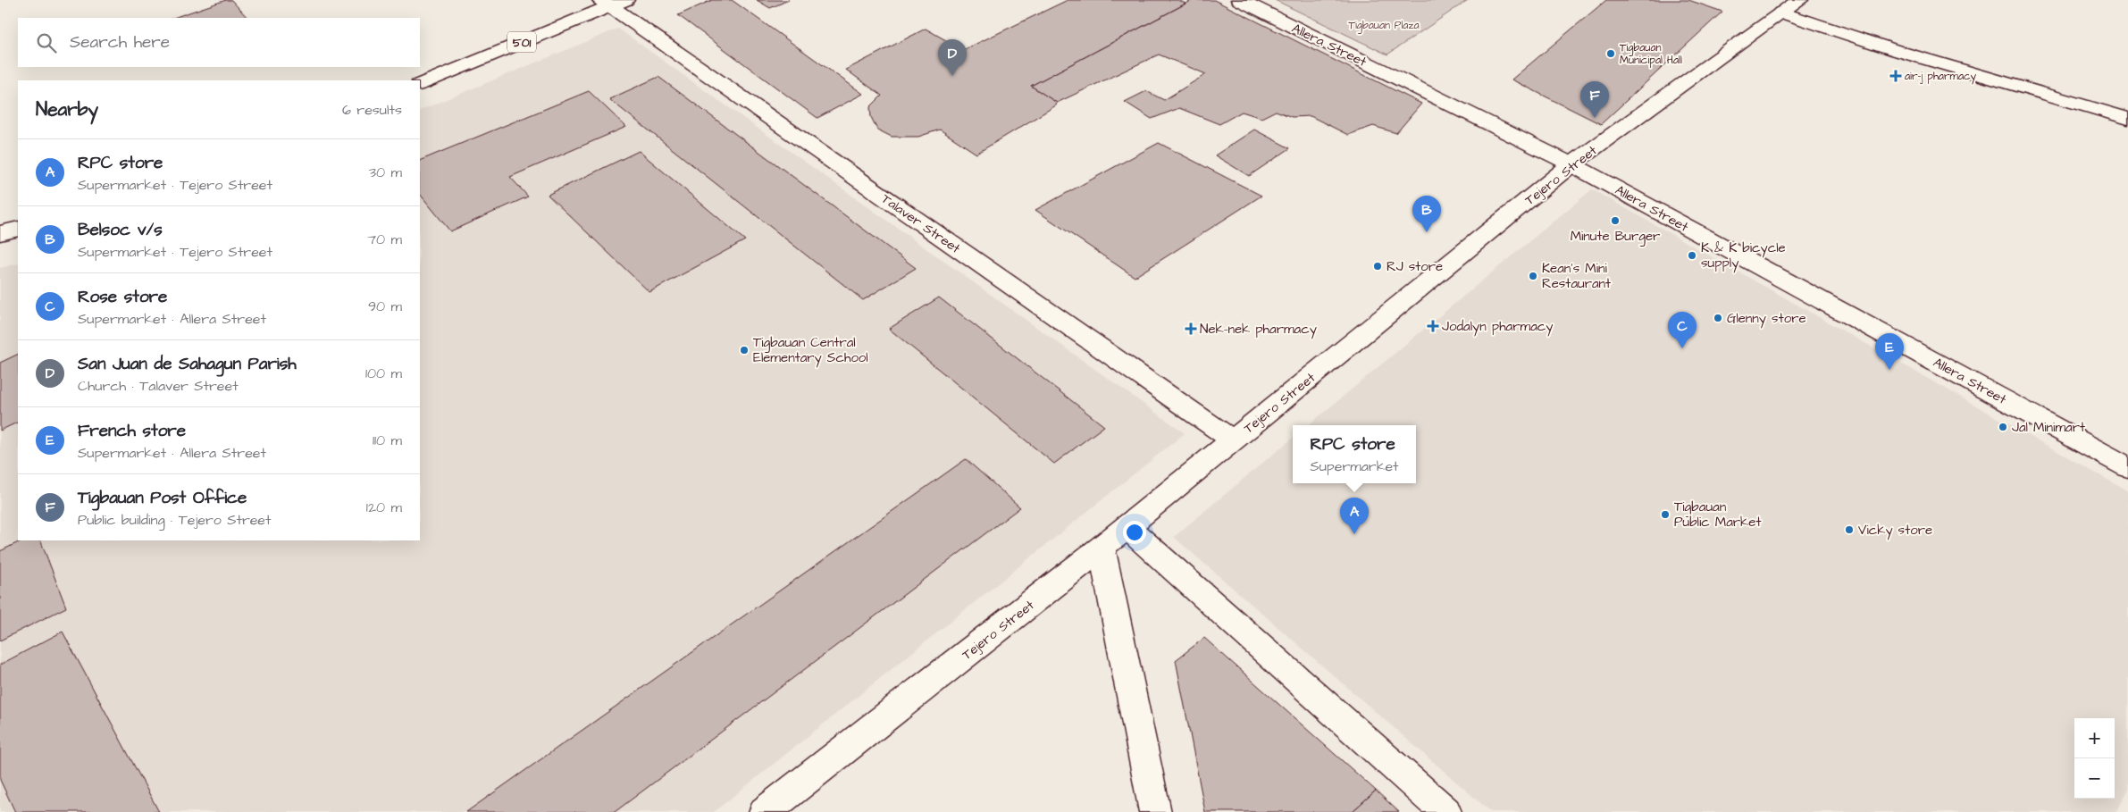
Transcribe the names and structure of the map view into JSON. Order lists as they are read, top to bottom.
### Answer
{
  "streets": {
    "street": [
      "501",
      "Allera Street",
      "Tejero Street",
      "Talaver Street"
    ]
  },
  "crossings": [
    ["501", "Talaver Street"],
    ["Allera Street", "Tejero Street"],
    ["Tejero Street", "Talaver Street"]
  ],
  "parks": ["Tigbauan Plaza"],
  "places": {
    "other": [
      "Tigbauan Municipal Hall",
      "Minute Burger",
      "K & K bicycle supply",
      "RJ store",
      "Kean's Mini Restaurant",
      "Glenny store",
      "Tigbauan Central Elementary School",
      "Jal Minimart",
      "Tigbauan Public Market",
      "Vicky store"
    ],
    "health": ["air-j pharmacy", "Jodalyn pharmacy", "Nek-nek pharmacy"]
  },
  "page": {
    "search": "Search here",
    "pins": [
      "D",
      "F",
      "B",
      "C",
      "E",
      "A"
    ],
    "heading": ["Nearby", "6 results"],
    "list": [
      {
        "mark": "A",
        "name": "RPC store",
        "note": "Supermarket · Tejero Street",
        "value": "30 m"
      },
      {
        "mark": "B",
        "name": "Belsoc v/s",
        "note": "Supermarket · Tejero Street",
        "value": "70 m"
      },
      {
        "mark": "C",
        "name": "Rose store",
        "note": "Supermarket · Allera Street",
        "value": "90 m"
      },
      {
        "mark": "D",
        "name": "San Juan de Sahagun Parish",
        "note": "Church · Talaver Street",
        "value": "100 m"
      },
      {
        "mark": "E",
        "name": "French store",
        "note": "Supermarket · Allera Street",
        "value": "110 m"
      },
      {
        "mark": "F",
        "name": "Tigbauan Post Office",
        "note": "Public building · Tejero Street",
        "value": "120 m"
      }
    ],
    "popup": ["RPC store", "Supermarket"],
    "map_buttons": ["+", "−"]
  }
}
